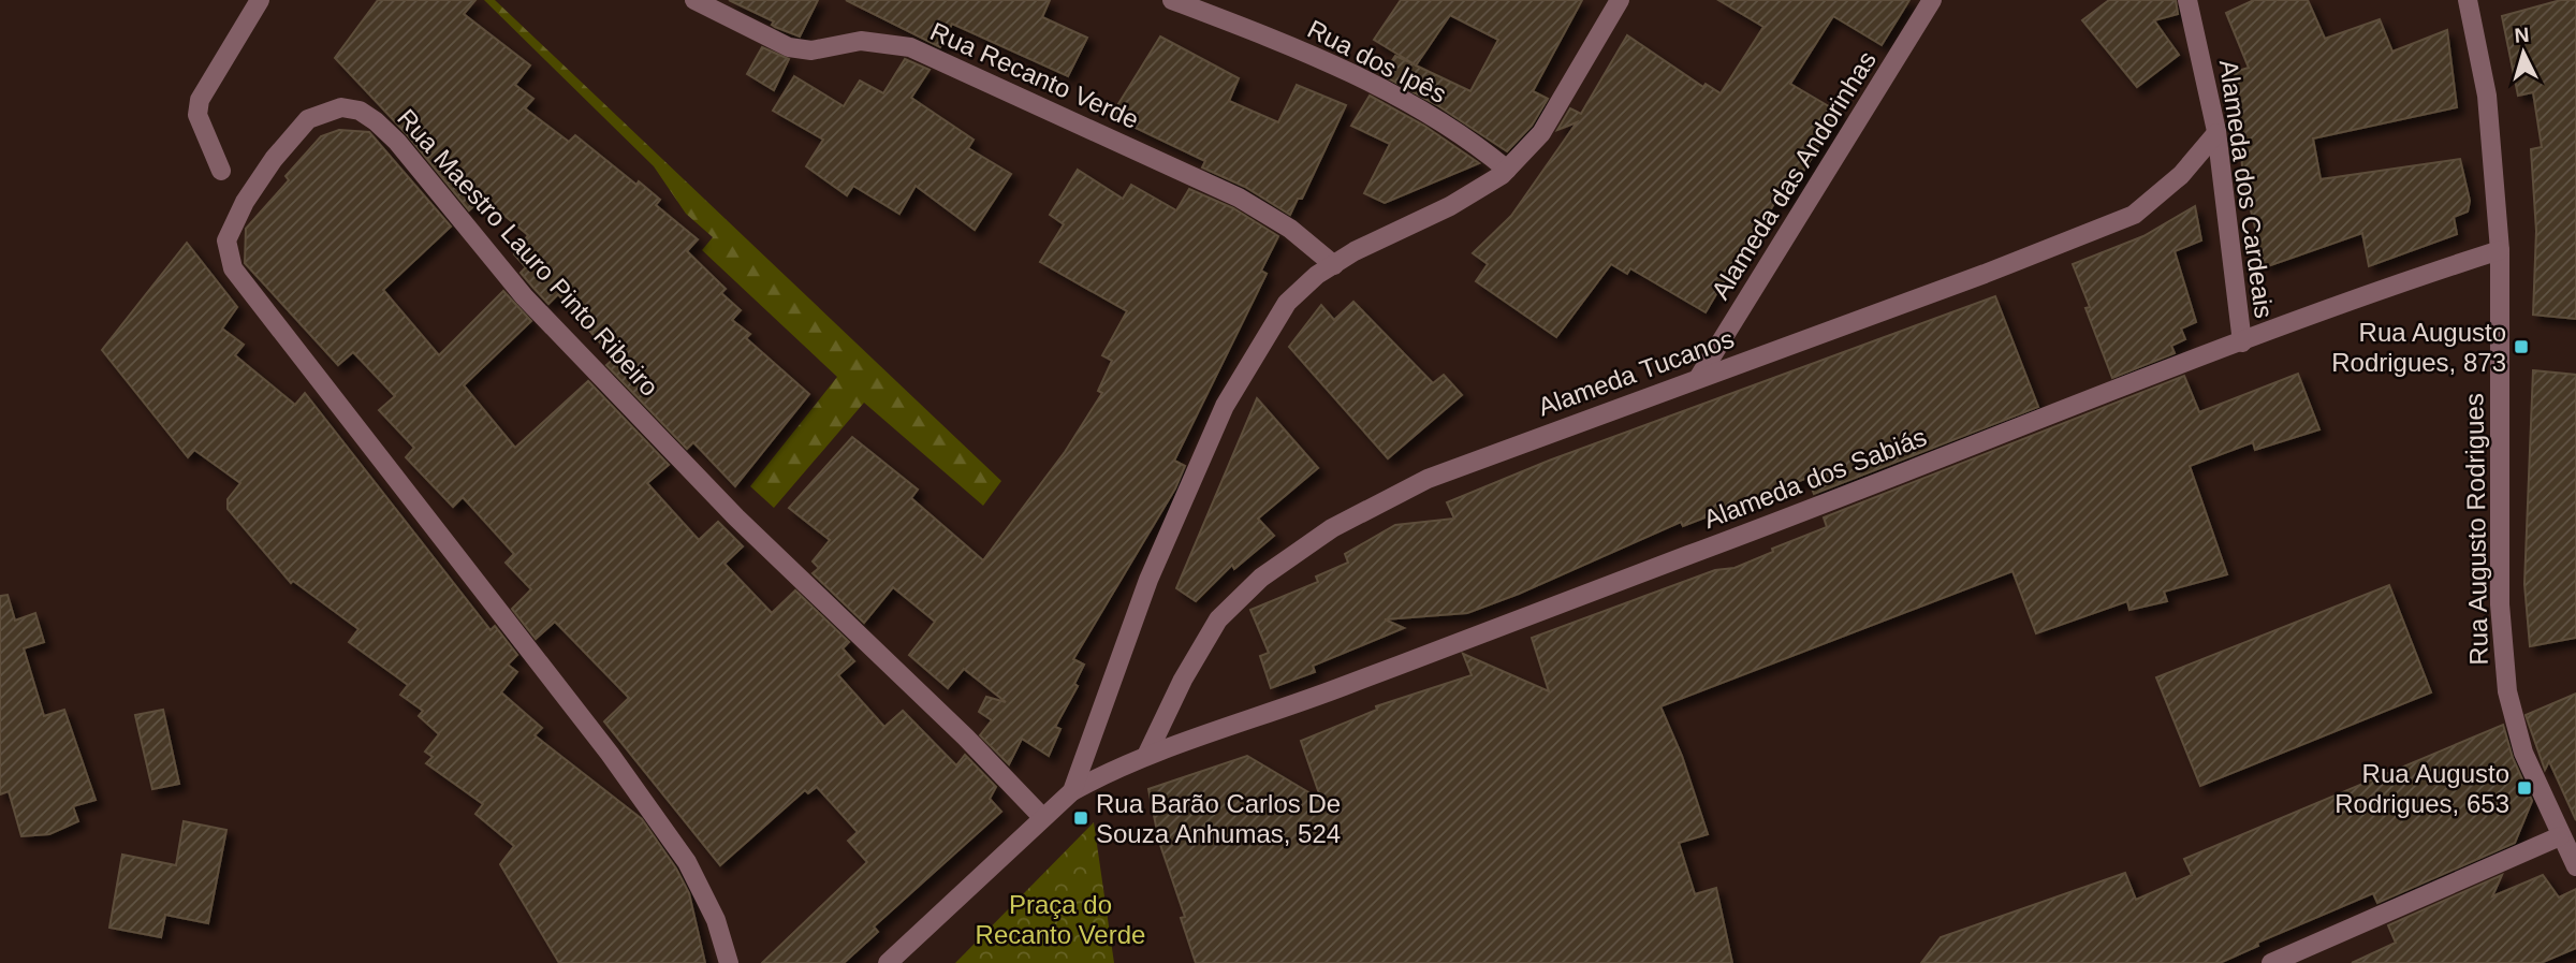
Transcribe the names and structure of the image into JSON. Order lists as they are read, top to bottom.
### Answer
{
  "streets": {
    "street": [
      "Rua dos Ipês",
      "Rua Recanto Verde",
      "Alameda das Andorinhas",
      "Alameda dos Cardeais",
      "Rua Maestro Lauro Pinto Ribeiro",
      "Alameda Tucanos",
      "Alameda dos Sabiás",
      "Rua Augusto Rodrigues"
    ]
  },
  "crossings": [
    ["Alameda das Andorinhas", "Alameda Tucanos"],
    ["Alameda dos Cardeais", "Alameda Tucanos"],
    ["Alameda dos Cardeais", "Alameda dos Sabiás"],
    ["Rua Maestro Lauro Pinto Ribeiro", "Alameda dos Sabiás"],
    ["Alameda Tucanos", "Alameda dos Sabiás"],
    ["Alameda dos Sabiás", "Rua Augusto Rodrigues"]
  ],
  "parks": ["Praça do Recanto Verde"],
  "places": {
    "transit": ["Rua Augusto Rodrigues, 873", "Rua Augusto Rodrigues, 653", "Rua Barão Carlos De Souza Anhumas, 524"]
  },
  "north": "top"
}
